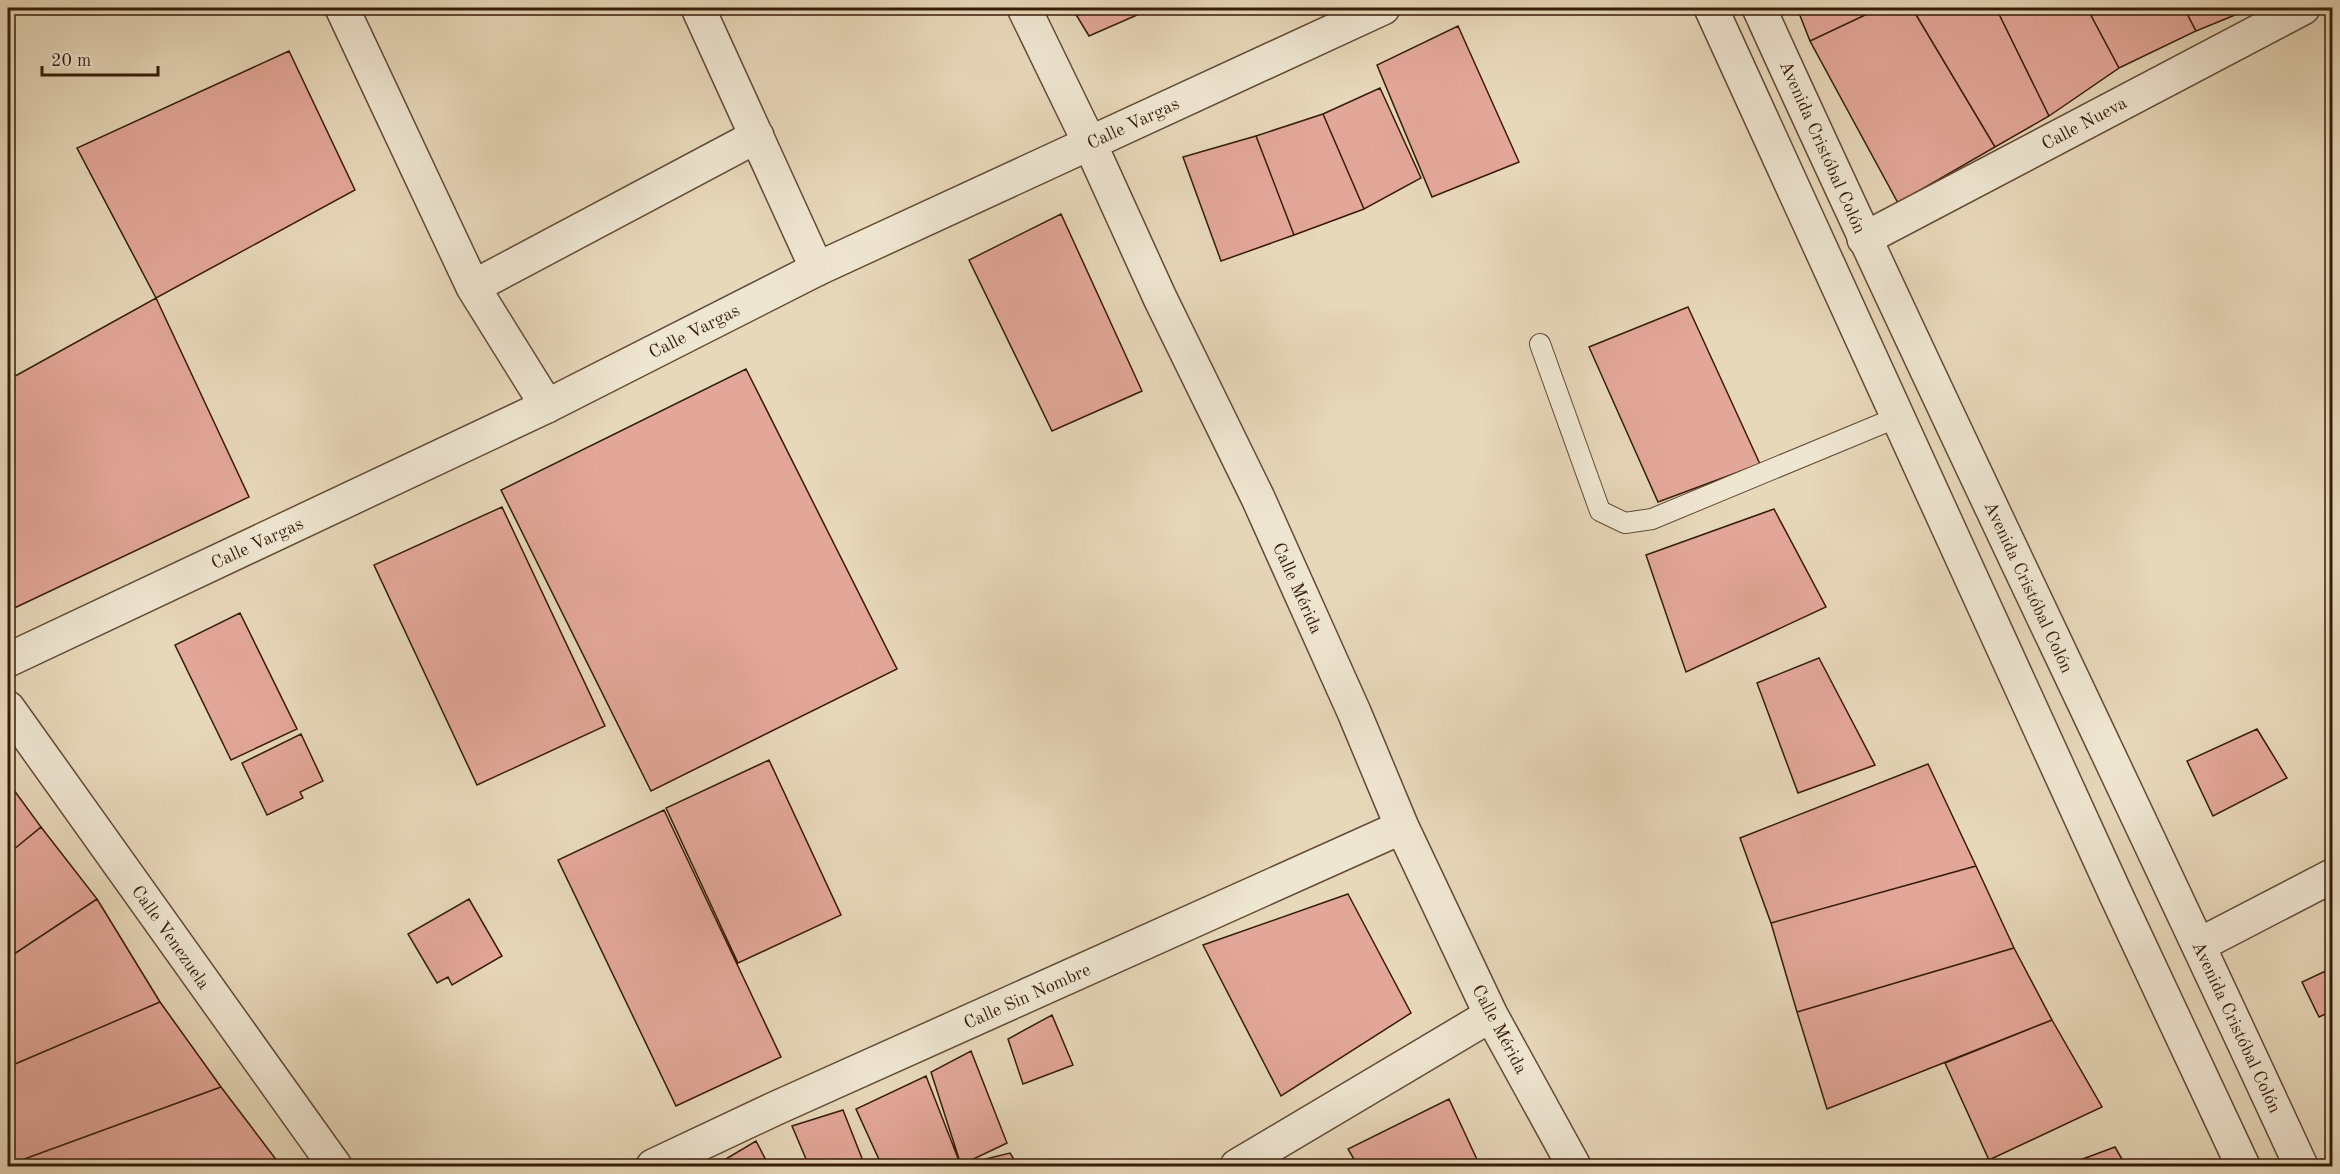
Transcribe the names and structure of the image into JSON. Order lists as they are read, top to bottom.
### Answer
{
  "streets": {
    "street": [
      "Calle Vargas",
      "Calle Nueva",
      "Avenida Cristóbal Colón",
      "Calle Mérida",
      "Calle Venezuela",
      "Calle Sin Nombre"
    ]
  },
  "crossings": [
    ["Calle Vargas", "Calle Mérida"],
    ["Calle Nueva", "Avenida Cristóbal Colón"],
    ["Calle Mérida", "Calle Sin Nombre"]
  ],
  "scale_bar": "20 m"
}
